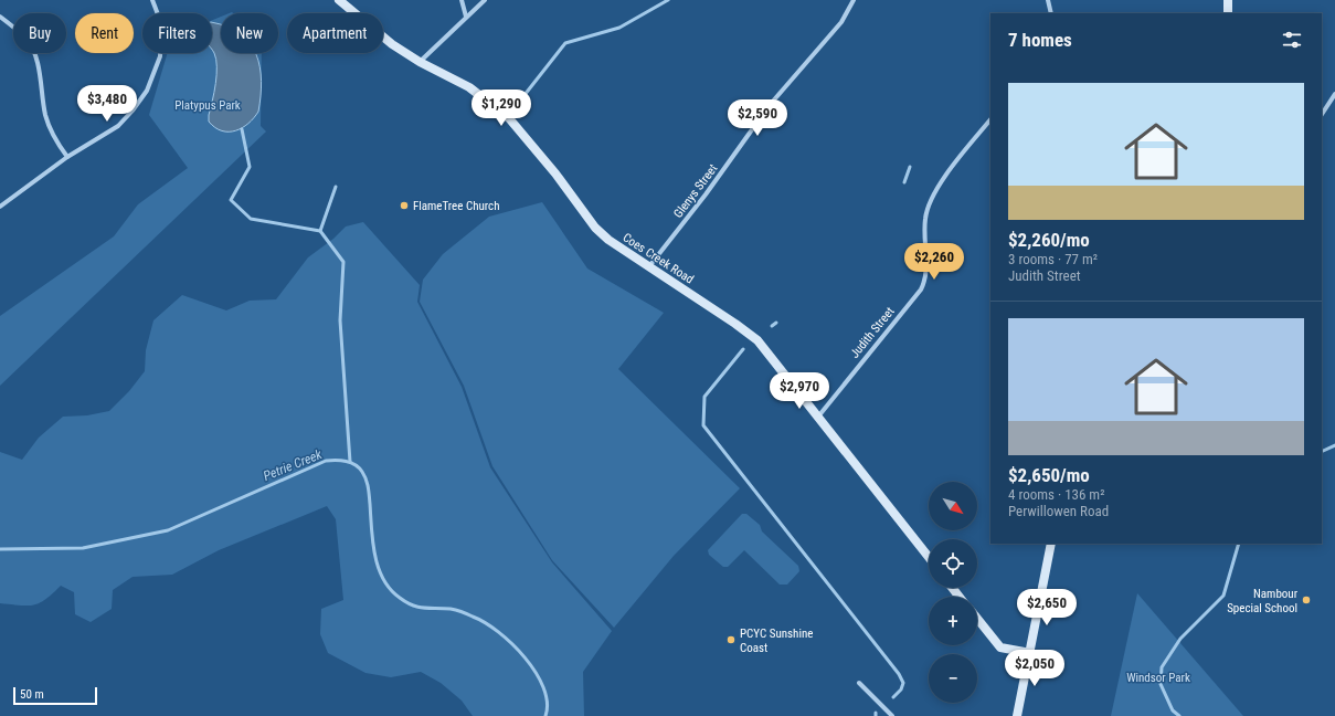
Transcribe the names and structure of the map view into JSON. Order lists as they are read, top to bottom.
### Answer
{
  "streets": {
    "street": ["Glenys Street", "Coes Creek Road", "Judith Street"]
  },
  "crossings": [
    ["Glenys Street", "Coes Creek Road"],
    ["Coes Creek Road", "Judith Street"]
  ],
  "water": ["Petrie Creek"],
  "parks": ["Platypus Park", "Windsor Park"],
  "places": ["FlameTree Church", "Nambour Special School", "PCYC Sunshine Coast"],
  "scale_bar": "50 m",
  "north": "bottom right",
  "page": {
    "chip": [
      "Buy",
      "Rent",
      "Filters",
      "New",
      "Apartment"
    ],
    "heading": "7 homes",
    "list": [
      {
        "name": "$2,260/mo",
        "note": "3 rooms · 77 m² · Judith Street"
      },
      {
        "name": "$2,650/mo",
        "note": "4 rooms · 136 m² · Perwillowen Road"
      }
    ],
    "price": [
      "$3,480",
      "$1,290",
      "$2,590",
      "$2,260",
      "$2,970",
      "$2,650",
      "$2,050"
    ],
    "map_buttons": ["+", "−"],
    "scale": "50 m"
  }
}
